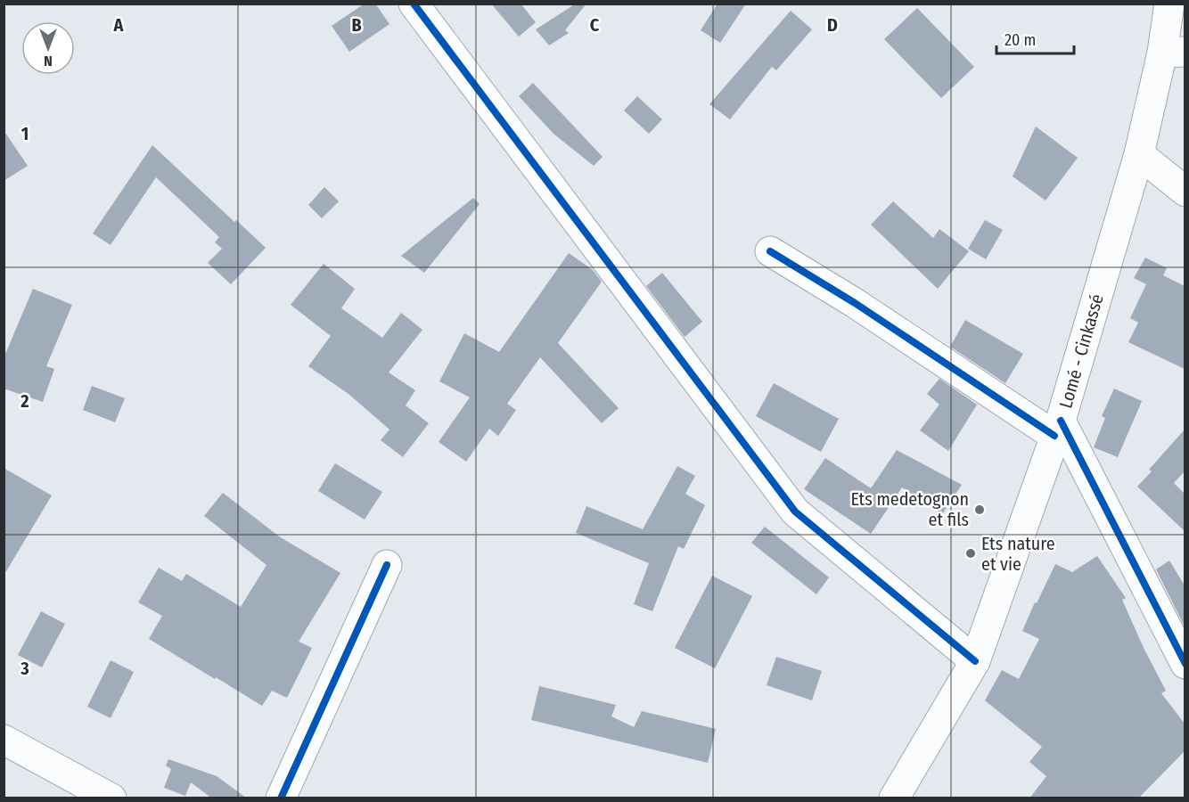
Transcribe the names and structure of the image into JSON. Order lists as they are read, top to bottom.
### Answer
{
  "streets": {
    "main road": ["Lomé - Cinkassé"]
  },
  "places": ["Ets medetognon et fils", "Ets nature et vie"],
  "scale_bar": "20 m",
  "north": "bottom",
  "grid": {
    "columns": [
      "A",
      "B",
      "C",
      "D"
    ],
    "rows": ["1", "2", "3"]
  }
}
